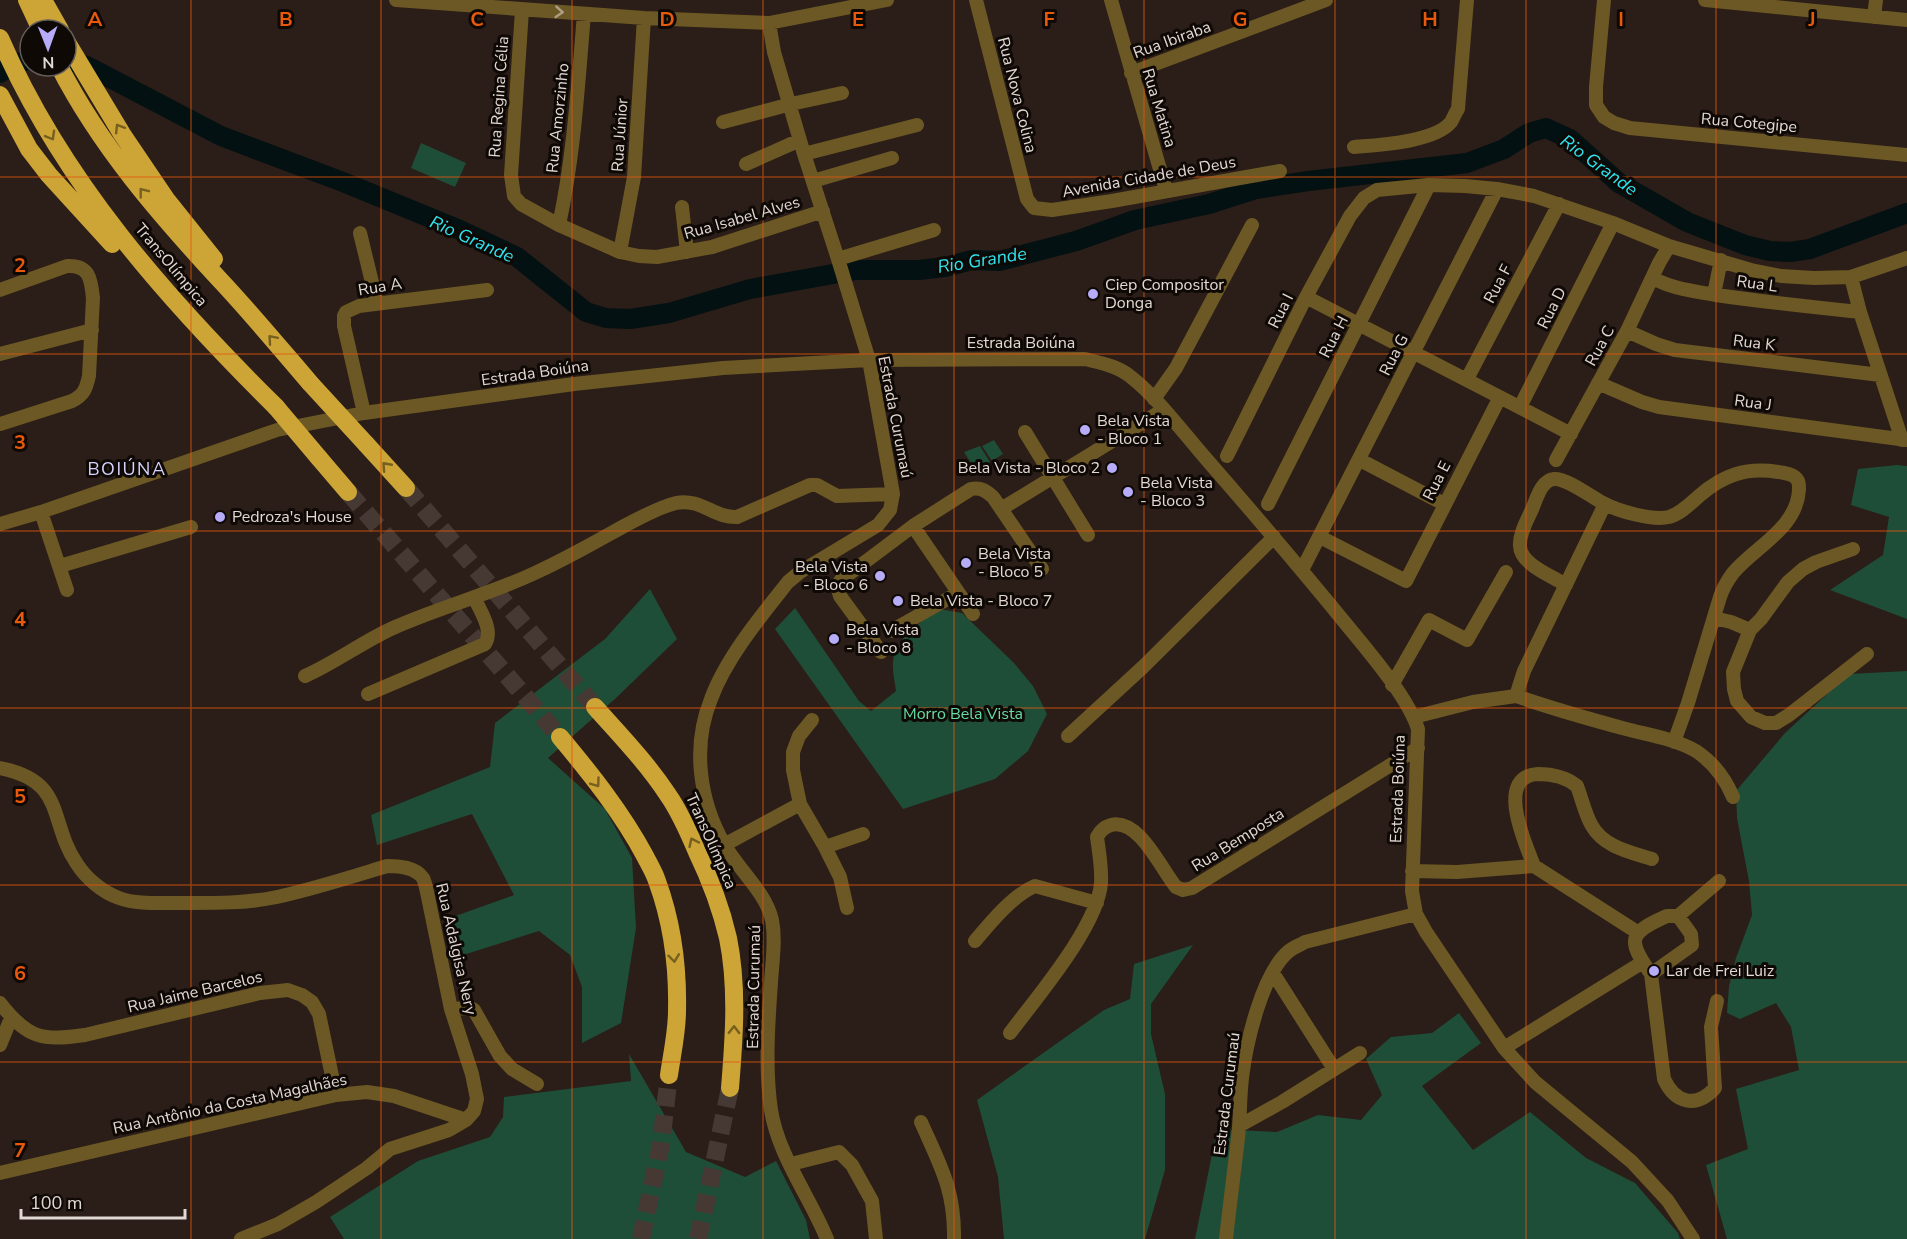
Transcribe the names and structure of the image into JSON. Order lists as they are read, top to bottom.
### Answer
{
  "streets": {
    "highway": ["TransOlímpica"],
    "street": [
      "Rua Ibiraba",
      "Rua Nova Colina",
      "Rua Regina Célia",
      "Rua Matina",
      "Rua Amorzinho",
      "Rua Cotegipe",
      "Rua Júnior",
      "Avenida Cidade de Deus",
      "Rua Isabel Alves",
      "Rua F",
      "Rua L",
      "Rua A",
      "Rua D",
      "Rua I",
      "Rua H",
      "Estrada Boiúna",
      "Rua K",
      "Rua C",
      "Rua G",
      "Rua J",
      "Estrada Curumaú",
      "Rua E",
      "Rua Bemposta",
      "Rua Adalgisa Nery",
      "Rua Jaime Barcelos",
      "Rua Antônio da Costa Magalhães"
    ]
  },
  "crossings": [
    ["Rua Ibiraba", "Rua Matina"],
    ["Rua Nova Colina", "Avenida Cidade de Deus"],
    ["Rua Regina Célia", "Rua Isabel Alves"],
    ["Rua Matina", "Avenida Cidade de Deus"],
    ["Rua Amorzinho", "Rua Isabel Alves"],
    ["Rua Júnior", "Rua Isabel Alves"],
    ["Rua Isabel Alves", "Estrada Curumaú"],
    ["Rua L", "Rua C"],
    ["Rua A", "Estrada Boiúna"],
    ["Rua I", "Rua H"],
    ["Estrada Boiúna", "Rua G"],
    ["Estrada Boiúna", "Estrada Curumaú"],
    ["Estrada Boiúna", "Rua Bemposta"],
    ["Rua K", "Rua C"],
    ["Rua C", "Rua J"],
    ["Rua G", "Rua E"],
    ["Rua Adalgisa Nery", "Rua Antônio da Costa Magalhães"],
    ["Rua Jaime Barcelos", "Rua Antônio da Costa Magalhães"]
  ],
  "districts": ["BOIÚNA"],
  "water": ["Rio Grande"],
  "parks": ["Morro Bela Vista"],
  "places": [
    "Ciep Compositor Donga",
    "Bela Vista - Bloco 1",
    "Bela Vista - Bloco 2",
    "Bela Vista - Bloco 3",
    "Pedroza's House",
    "Bela Vista - Bloco 5",
    "Bela Vista - Bloco 6",
    "Bela Vista - Bloco 7",
    "Bela Vista - Bloco 8",
    "Lar de Frei Luiz"
  ],
  "scale_bar": "100 m",
  "north": "bottom",
  "grid": {
    "columns": [
      "A",
      "B",
      "C",
      "D",
      "E",
      "F",
      "G",
      "H",
      "I",
      "J"
    ],
    "rows": [
      "2",
      "3",
      "4",
      "5",
      "6",
      "7"
    ]
  }
}
